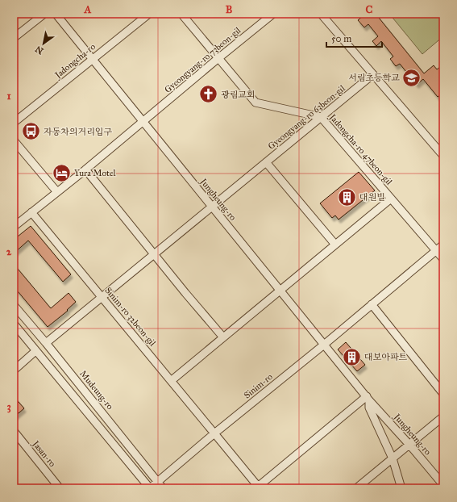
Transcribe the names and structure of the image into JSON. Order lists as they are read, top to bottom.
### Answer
{
  "streets": {
    "street": [
      "Gyeongyang-ro 73beon-gil",
      "Jadongcha-ro",
      "Gyeongyang-ro 63beon-gil",
      "Jadongcha-ro 47beon-gil",
      "Jungheung-ro",
      "Sinim-ro 32beon-gil",
      "Sinim-ro",
      "Mudeung-ro",
      "Jasan-ro"
    ]
  },
  "crossings": [
    ["Gyeongyang-ro 73beon-gil", "Jadongcha-ro 47beon-gil"],
    ["Gyeongyang-ro 73beon-gil", "Jungheung-ro"],
    ["Gyeongyang-ro 73beon-gil", "Sinim-ro 32beon-gil"],
    ["Jadongcha-ro", "Jungheung-ro"],
    ["Gyeongyang-ro 63beon-gil", "Jadongcha-ro 47beon-gil"],
    ["Gyeongyang-ro 63beon-gil", "Jungheung-ro"],
    ["Gyeongyang-ro 63beon-gil", "Sinim-ro 32beon-gil"],
    ["Gyeongyang-ro 63beon-gil", "Mudeung-ro"],
    ["Jadongcha-ro 47beon-gil", "Sinim-ro"],
    ["Jungheung-ro", "Sinim-ro"],
    ["Sinim-ro 32beon-gil", "Sinim-ro"],
    ["Sinim-ro", "Mudeung-ro"]
  ],
  "places": {
    "school or university": ["서림초등학교"],
    "church": ["광림교회"],
    "bus stop": ["자동차의거리입구"],
    "hotel": ["Yura Motel"],
    "building": ["대원빌", "대보아파트"]
  },
  "scale_bar": "50 m",
  "north": "bottom left",
  "grid": {
    "columns": ["A", "B", "C"],
    "rows": ["1", "2", "3"]
  }
}
